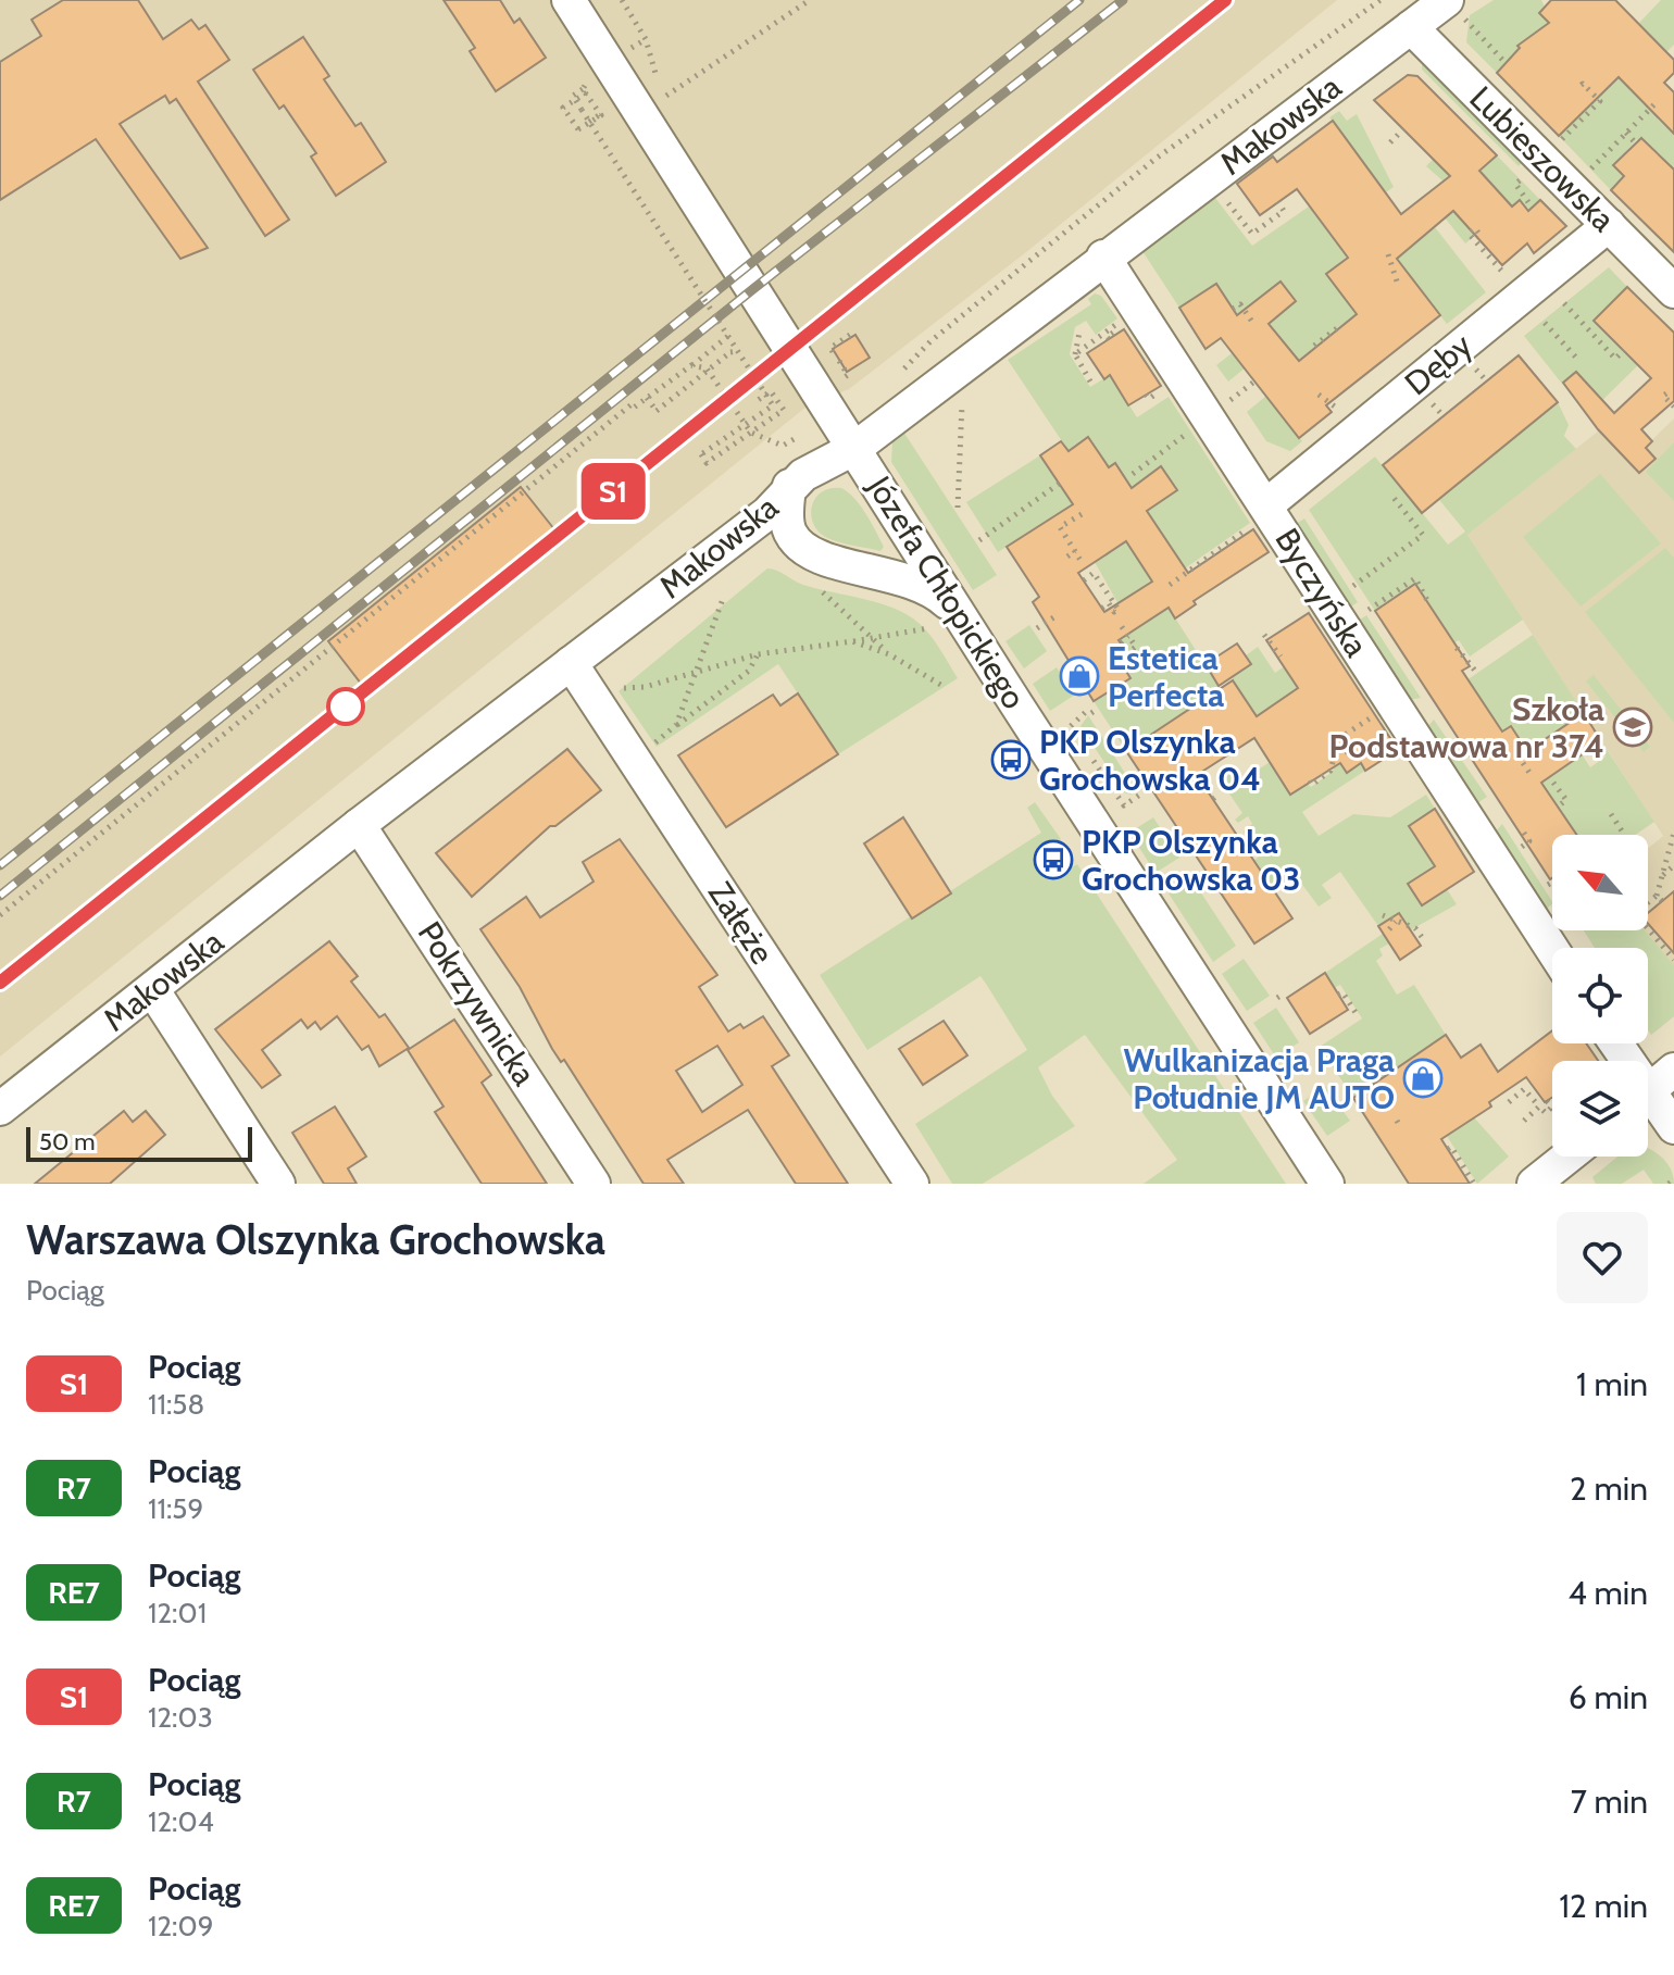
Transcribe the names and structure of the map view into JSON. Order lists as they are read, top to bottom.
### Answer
{
  "streets": {
    "street": [
      "Makowska",
      "Lubieszowska",
      "Dęby",
      "Józefa Chłopickiego",
      "Byczyńska",
      "Załęże",
      "Pokrzywnicka"
    ]
  },
  "crossings": [
    ["Makowska", "Lubieszowska"],
    ["Makowska", "Józefa Chłopickiego"],
    ["Makowska", "Byczyńska"],
    ["Makowska", "Załęże"],
    ["Makowska", "Pokrzywnicka"],
    ["Lubieszowska", "Dęby"],
    ["Dęby", "Byczyńska"]
  ],
  "places": {
    "shop": ["Estetica Perfecta", "Wulkanizacja Praga Południe JM AUTO"],
    "school or university": ["Szkoła Podstawowa nr 374"],
    "bus stop": ["PKP Olszynka Grochowska 04", "PKP Olszynka Grochowska 03"]
  },
  "scale_bar": "50 m",
  "north": "top left",
  "page": {
    "on_map": "S1",
    "scale": "50 m",
    "heading": ["Warszawa Olszynka Grochowska", "Pociąg"],
    "list": [
      {
        "mark": "S1",
        "name": "Pociąg",
        "note": "11:58",
        "value": "1 min"
      },
      {
        "mark": "R7",
        "name": "Pociąg",
        "note": "11:59",
        "value": "2 min"
      },
      {
        "mark": "RE7",
        "name": "Pociąg",
        "note": "12:01",
        "value": "4 min"
      },
      {
        "mark": "S1",
        "name": "Pociąg",
        "note": "12:03",
        "value": "6 min"
      },
      {
        "mark": "R7",
        "name": "Pociąg",
        "note": "12:04",
        "value": "7 min"
      },
      {
        "mark": "RE7",
        "name": "Pociąg",
        "note": "12:09",
        "value": "12 min"
      }
    ]
  }
}
